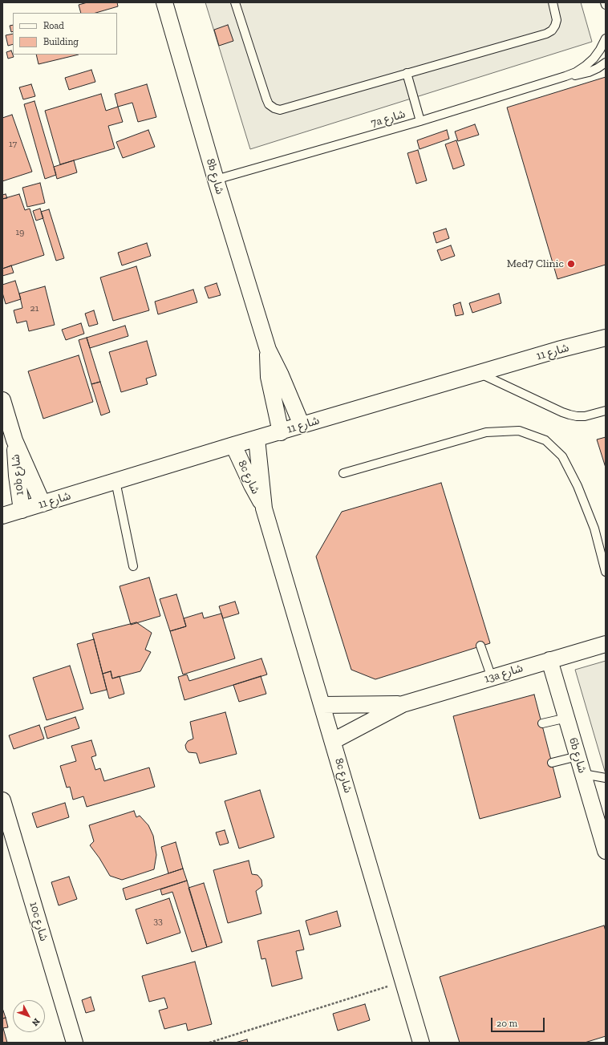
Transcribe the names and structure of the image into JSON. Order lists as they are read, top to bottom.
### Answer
{
  "streets": {
    "street": [
      "8b شارع",
      "شارع 11",
      "10b شارع",
      "8c شارع",
      "13a شارع",
      "6b شارع",
      "10c شارع"
    ],
    "lane": ["7a شارع"]
  },
  "crossings": [
    ["7a شارع", "8b شارع"],
    ["8b شارع", "شارع 11"],
    ["شارع 11", "10b شارع"],
    ["شارع 11", "8c شارع"],
    ["8c شارع", "13a شارع"],
    ["13a شارع", "6b شارع"]
  ],
  "places": ["Med7 Clinic"],
  "house_numbers": [
    "17",
    "19",
    "21",
    "33"
  ],
  "legend": ["Road", "Building"],
  "scale_bar": "20 m",
  "north": "bottom right"
}
